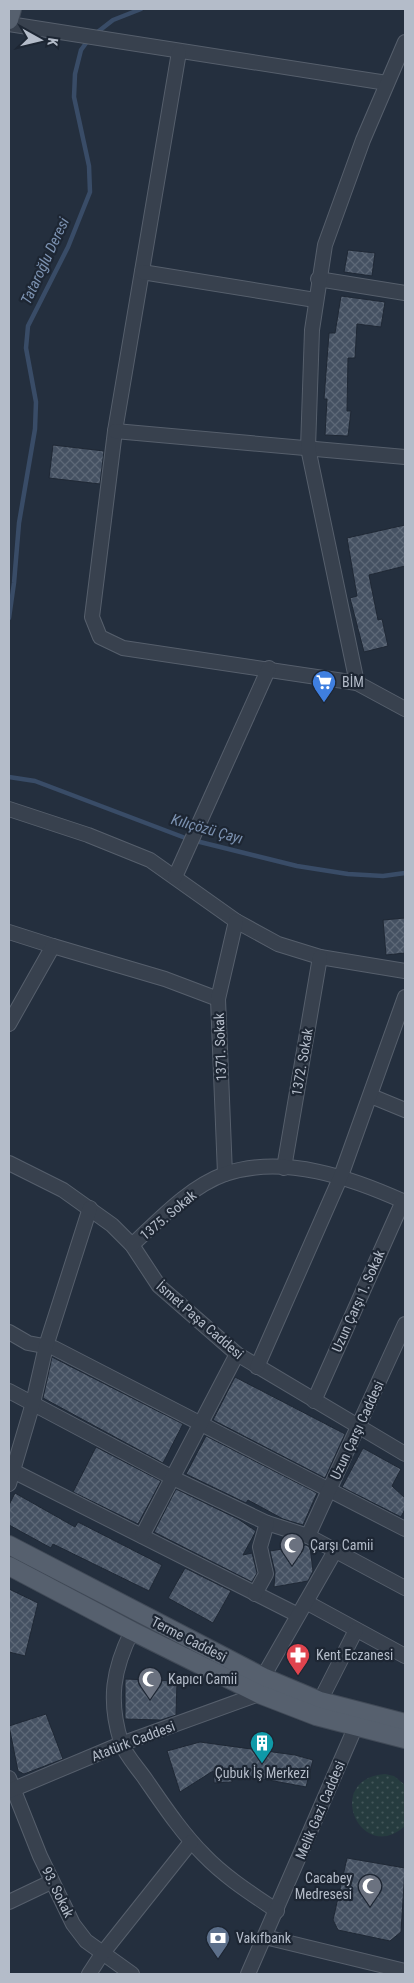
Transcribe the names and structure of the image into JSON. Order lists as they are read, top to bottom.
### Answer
{
  "streets": {
    "main road": ["Terme Caddesi"],
    "street": [
      "1371. Sokak",
      "1372. Sokak",
      "1375. Sokak",
      "Uzun Çarşı 1. Sokak",
      "İsmet Paşa Caddesi",
      "Uzun Çarşı Caddesi",
      "Atatürk Caddesi",
      "Melik Gazi Caddesi",
      "93. Sokak"
    ]
  },
  "crossings": [
    ["1371. Sokak", "1375. Sokak"],
    ["1372. Sokak", "1375. Sokak"],
    ["1375. Sokak", "Uzun Çarşı 1. Sokak"],
    ["1375. Sokak", "İsmet Paşa Caddesi"],
    ["Uzun Çarşı 1. Sokak", "İsmet Paşa Caddesi"],
    ["İsmet Paşa Caddesi", "Uzun Çarşı Caddesi"],
    ["Terme Caddesi", "Atatürk Caddesi"],
    ["Terme Caddesi", "Melik Gazi Caddesi"],
    ["Atatürk Caddesi", "93. Sokak"]
  ],
  "water": ["Tataroğlu Deresi", "Kılıçözü Çayı"],
  "places": {
    "supermarket": ["BİM"],
    "mosque": ["Çarşı Camii", "Kapıcı Camii", "Cacabey Medresesi"],
    "pharmacy": ["Kent Eczanesi"],
    "building": ["Çubuk İş Merkezi"],
    "bank": ["Vakıfbank"]
  },
  "north": "right"
}
